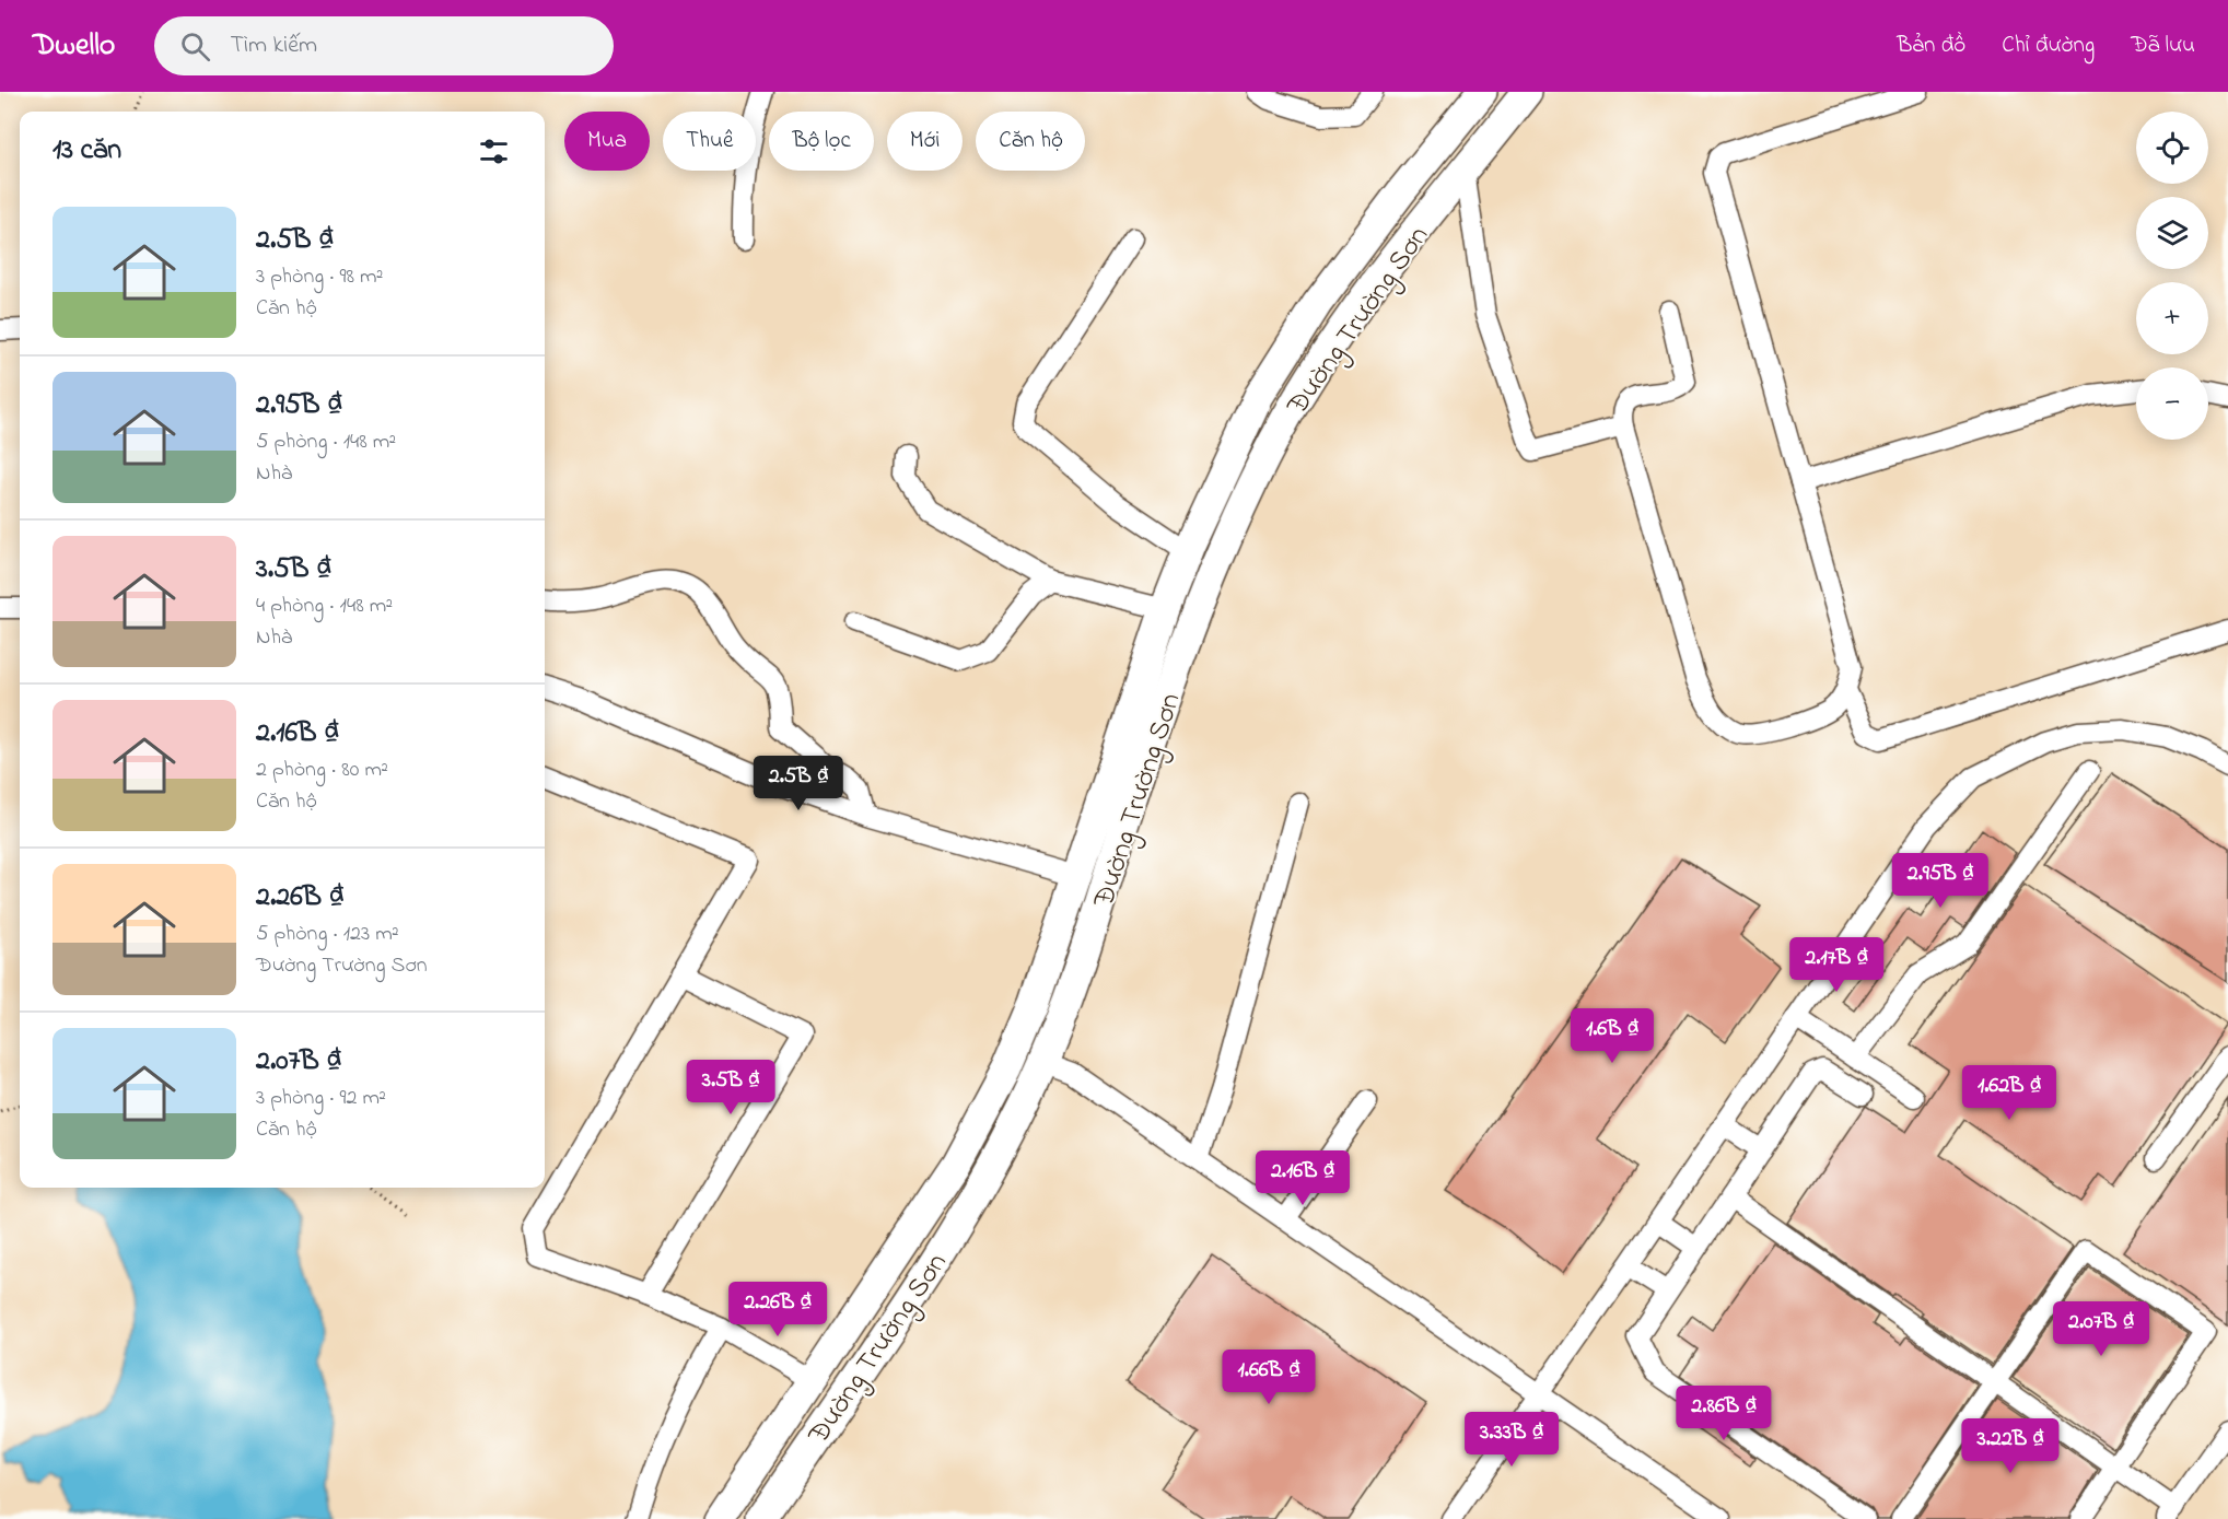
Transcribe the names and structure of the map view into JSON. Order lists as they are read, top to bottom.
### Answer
{
  "streets": {
    "highway": ["Đường Trường Sơn"]
  },
  "page": {
    "header": "Dwello",
    "search": "Tìm kiếm",
    "nav": ["Bản đồ", "Chỉ đường", "Đã lưu"],
    "map_buttons": ["+", "−"],
    "chip": [
      "Mua",
      "Thuê",
      "Bộ lọc",
      "Mới",
      "Căn hộ"
    ],
    "heading": "13 căn",
    "list": [
      {
        "name": "2.5B ₫",
        "note": "3 phòng · 98 m² · Căn hộ"
      },
      {
        "name": "2.95B ₫",
        "note": "5 phòng · 148 m² · Nhà"
      },
      {
        "name": "3.5B ₫",
        "note": "4 phòng · 148 m² · Nhà"
      },
      {
        "name": "2.16B ₫",
        "note": "2 phòng · 80 m² · Căn hộ"
      },
      {
        "name": "2.26B ₫",
        "note": "5 phòng · 123 m² · Đường Trường Sơn"
      },
      {
        "name": "2.07B ₫",
        "note": "3 phòng · 92 m² · Căn hộ"
      }
    ],
    "price": [
      "2.5B ₫",
      "2.95B ₫",
      "2.17B ₫",
      "1.6B ₫",
      "3.5B ₫",
      "1.62B ₫",
      "2.16B ₫",
      "2.26B ₫",
      "2.07B ₫",
      "1.66B ₫",
      "2.86B ₫",
      "3.33B ₫",
      "3.22B ₫"
    ]
  }
}
